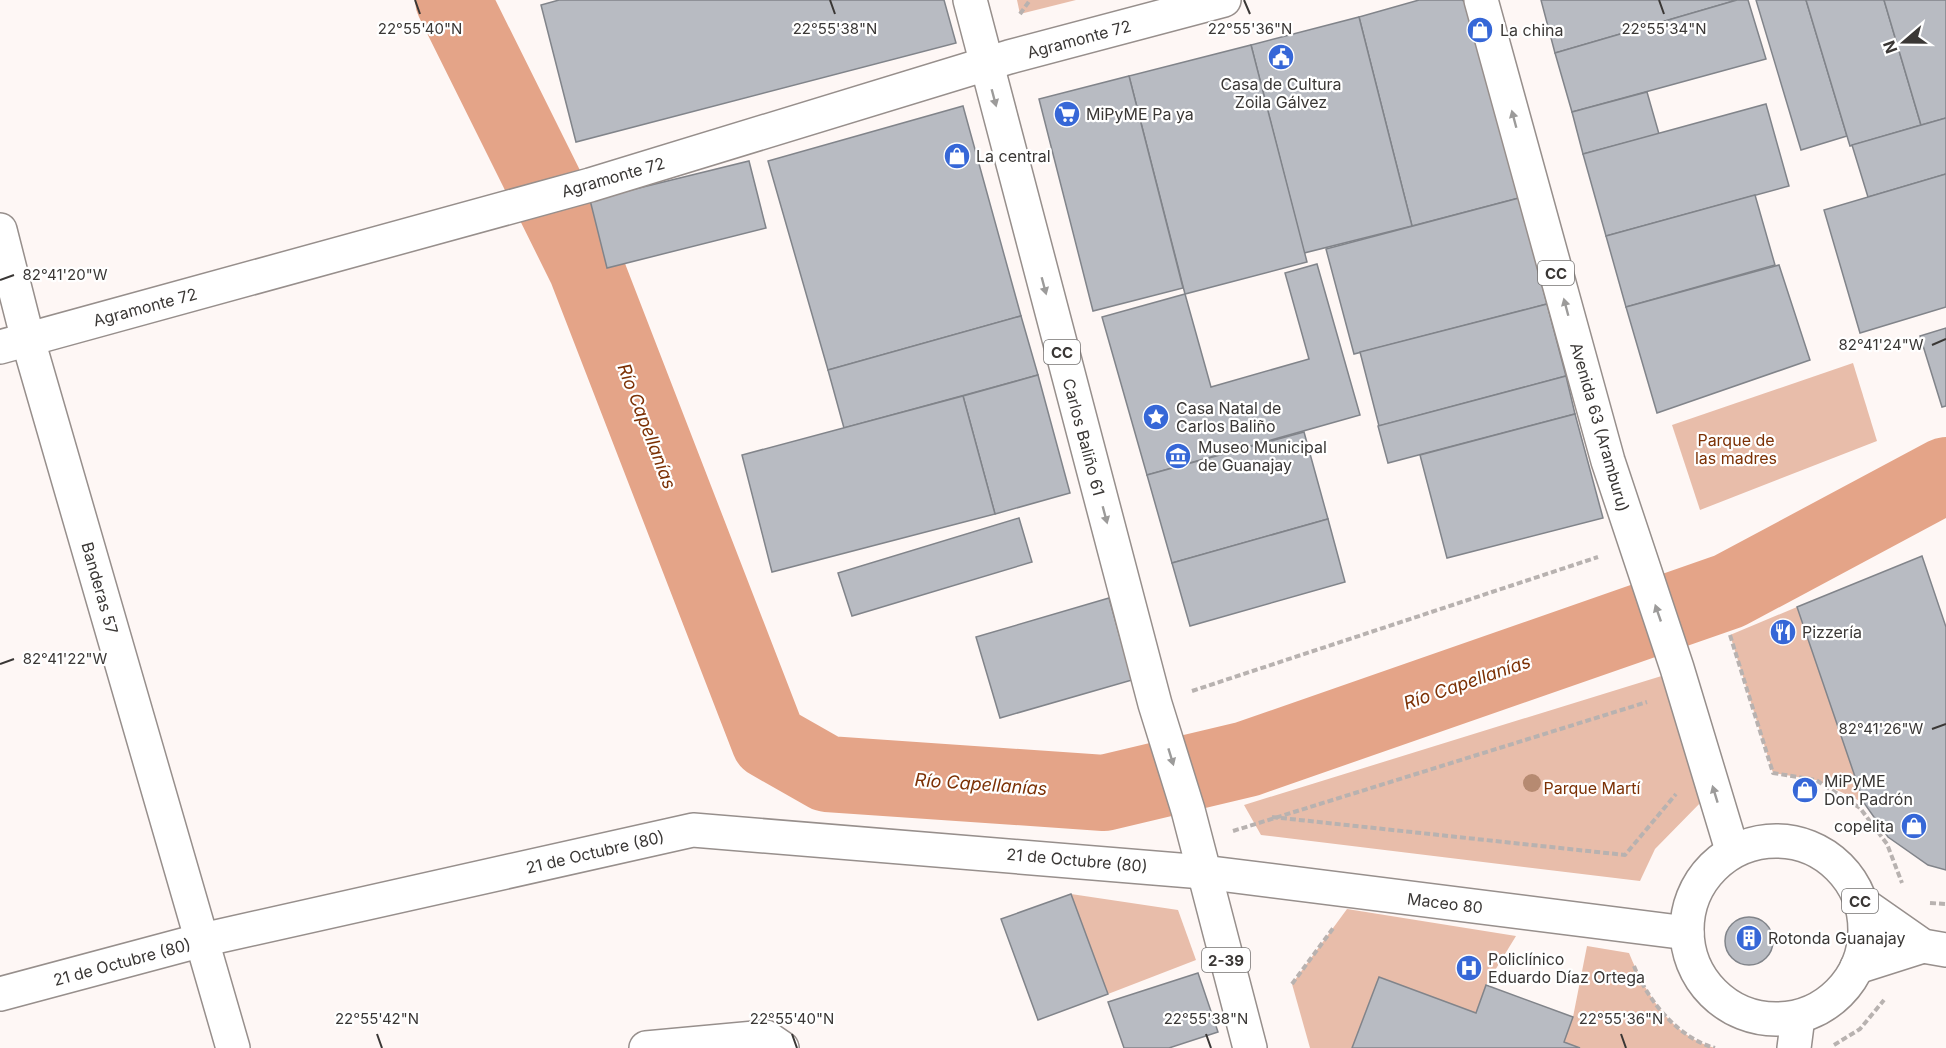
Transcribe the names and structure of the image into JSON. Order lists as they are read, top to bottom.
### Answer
{
  "streets": {
    "street": [
      "Agramonte 72",
      "CC",
      "Avenida 63 (Aramburu)",
      "Carlos Baliño 61",
      "Banderas 57",
      "21 de Octubre (80)",
      "Maceo 80",
      "2-39"
    ]
  },
  "crossings": [
    ["Agramonte 72", "Carlos Baliño 61"],
    ["Agramonte 72", "Banderas 57"],
    ["CC", "Avenida 63 (Aramburu)"],
    ["CC", "Maceo 80"],
    ["Avenida 63 (Aramburu)", "Maceo 80"],
    ["Carlos Baliño 61", "21 de Octubre (80)"],
    ["Carlos Baliño 61", "Maceo 80"],
    ["Carlos Baliño 61", "2-39"],
    ["Banderas 57", "21 de Octubre (80)"],
    ["21 de Octubre (80)", "Maceo 80"],
    ["21 de Octubre (80)", "2-39"],
    ["Maceo 80", "2-39"]
  ],
  "one_way": ["Avenida 63 (Aramburu)", "Carlos Baliño 61"],
  "water": ["Río Capellanías"],
  "parks": ["Parque de las madres", "Parque Martí"],
  "places": {
    "shop": [
      "La china",
      "La central",
      "MiPyME Don Padrón",
      "copelita"
    ],
    "public building": ["Casa de Cultura Zoila Gálvez"],
    "supermarket": ["MiPyME Pa ya"],
    "place": ["Casa Natal de Carlos Baliño"],
    "museum": ["Museo Municipal de Guanajay"],
    "restaurant": ["Pizzería"],
    "building": ["Rotonda Guanajay"],
    "hospital": ["Policlínico Eduardo Díaz Ortega"]
  },
  "north": "left",
  "coordinates": [
    "22°55'40\"N",
    "22°55'38\"N",
    "22°55'36\"N",
    "22°55'34\"N",
    "82°41'20\"W",
    "82°41'24\"W",
    "82°41'22\"W",
    "82°41'26\"W",
    "22°55'42\"N"
  ]
}
